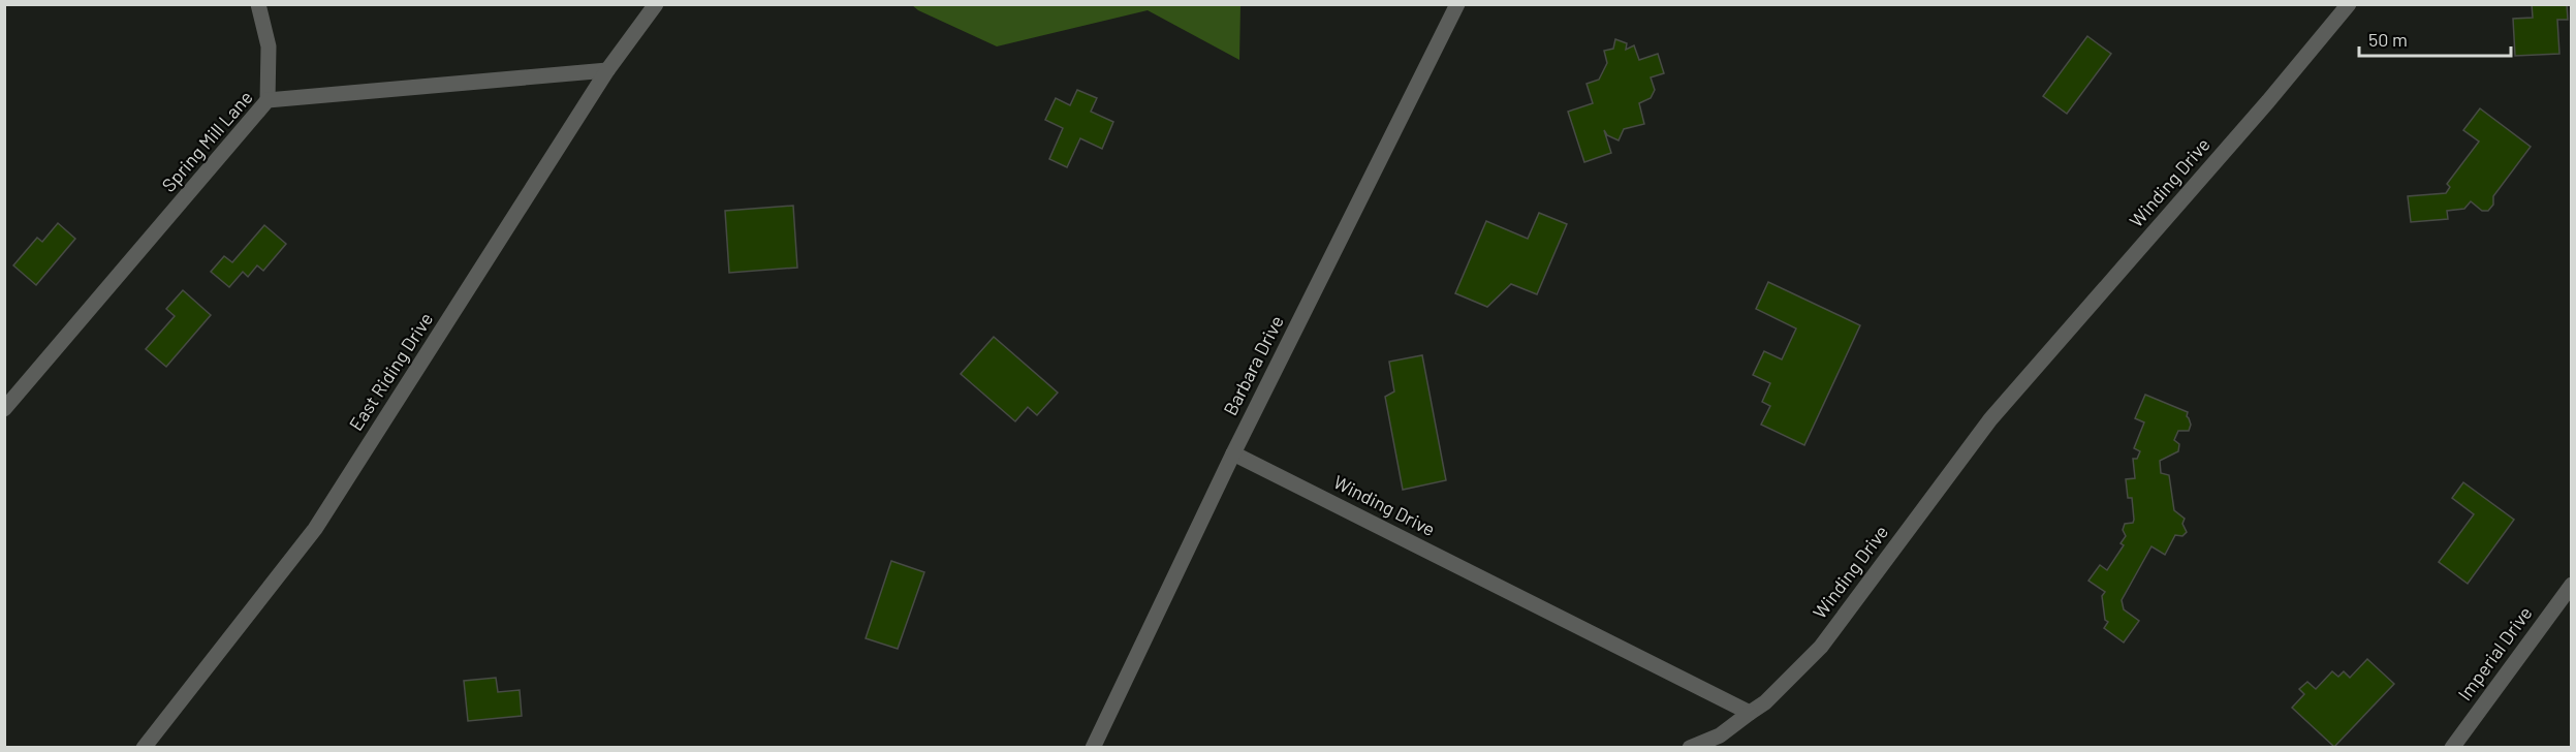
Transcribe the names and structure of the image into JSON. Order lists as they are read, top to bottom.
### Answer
{
  "streets": {
    "street": [
      "Spring Mill Lane",
      "Winding Drive",
      "Barbara Drive",
      "East Riding Drive",
      "Imperial Drive"
    ]
  },
  "crossings": [
    ["Spring Mill Lane", "East Riding Drive"],
    ["Winding Drive", "Barbara Drive"]
  ],
  "scale_bar": "50 m"
}
